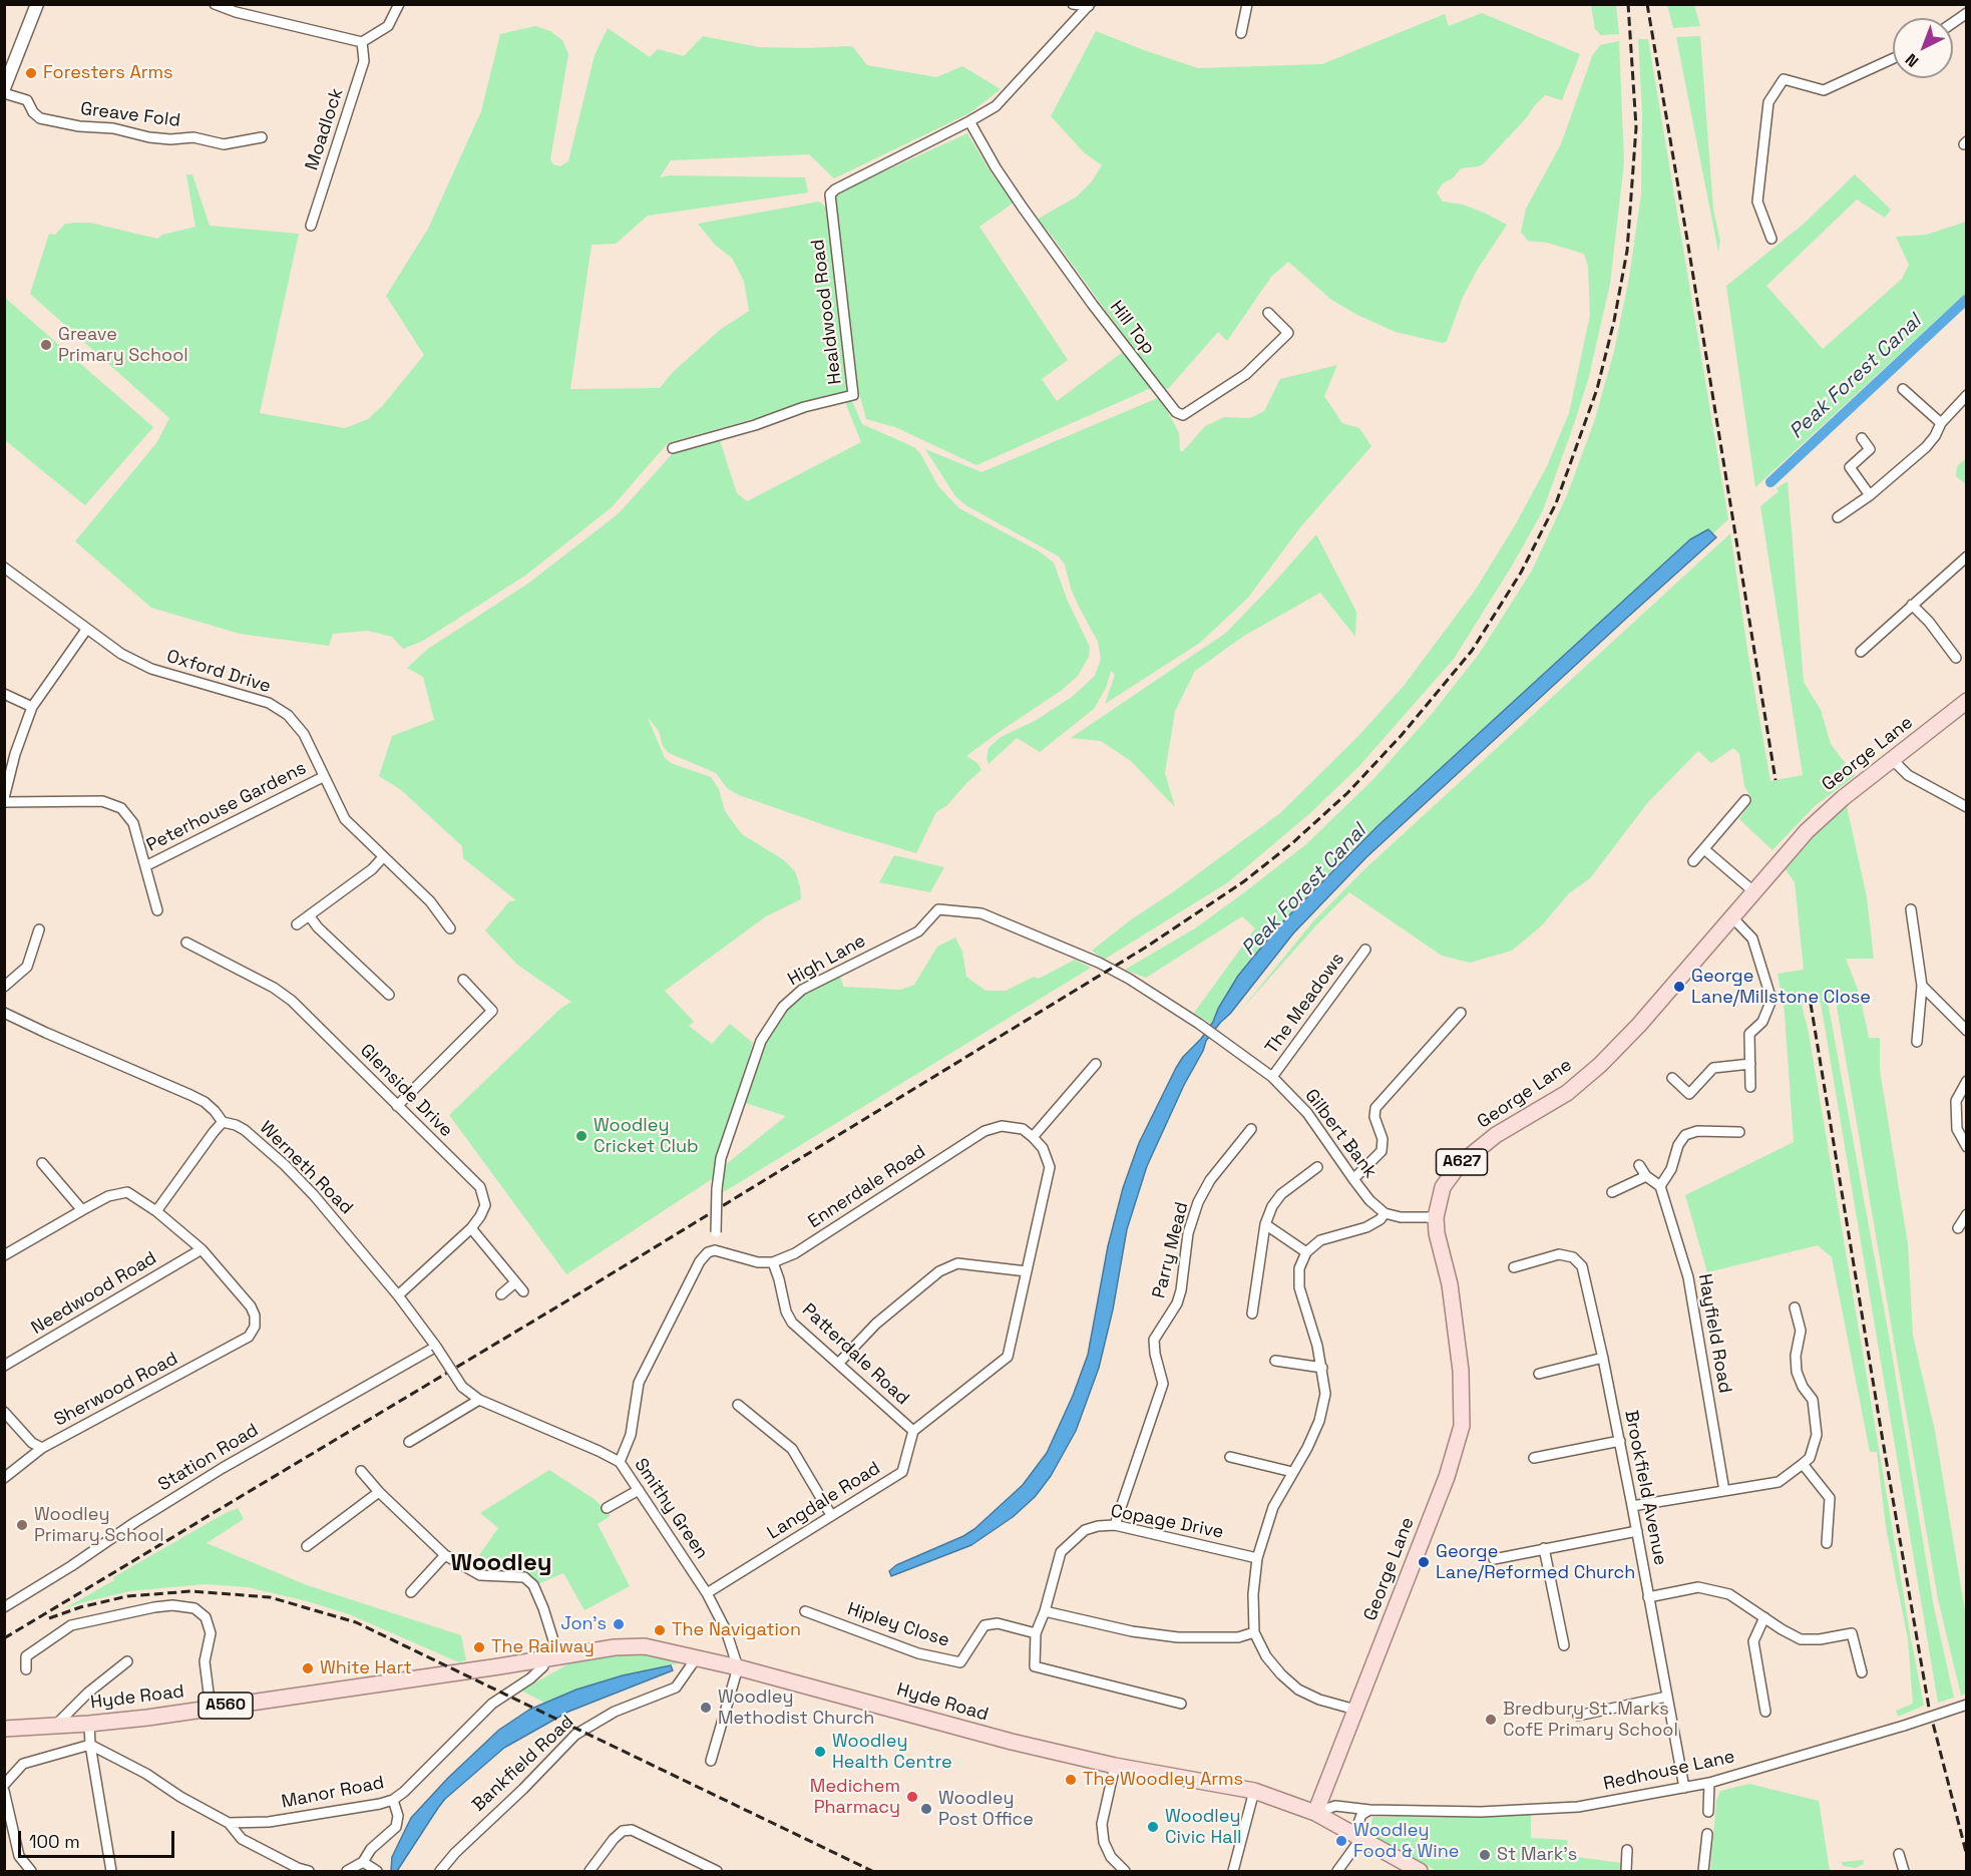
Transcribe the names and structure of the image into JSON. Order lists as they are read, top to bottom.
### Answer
{
  "streets": {
    "main road": [
      "George Lane",
      "A627",
      "Hyde Road",
      "A560"
    ],
    "street": [
      "Greave Fold",
      "Moadlock",
      "Healdwood Road",
      "Hill Top",
      "Oxford Drive",
      "Peterhouse Gardens",
      "High Lane",
      "The Meadows",
      "Glenside Drive",
      "Gilbert Bank",
      "Werneth Road",
      "Ennerdale Road",
      "Parry Mead",
      "Needwood Road",
      "Hayfield Road",
      "Patterdale Road",
      "Sherwood Road",
      "Station Road",
      "Brookfield Avenue",
      "Langdale Road",
      "Smithy Green",
      "Copage Drive",
      "Hipley Close",
      "Bankfield Road",
      "Redhouse Lane",
      "Manor Road"
    ]
  },
  "crossings": [
    ["Healdwood Road", "Hill Top"],
    ["Oxford Drive", "Peterhouse Gardens"],
    ["George Lane", "Hyde Road"],
    ["George Lane", "Redhouse Lane"],
    ["High Lane", "Gilbert Bank"],
    ["The Meadows", "Gilbert Bank"],
    ["Glenside Drive", "Werneth Road"],
    ["Werneth Road", "Station Road"],
    ["Werneth Road", "Smithy Green"],
    ["Ennerdale Road", "Patterdale Road"],
    ["Parry Mead", "Copage Drive"],
    ["Needwood Road", "Sherwood Road"],
    ["Patterdale Road", "Langdale Road"],
    ["Brookfield Avenue", "Redhouse Lane"],
    ["Langdale Road", "Smithy Green"],
    ["Smithy Green", "Hyde Road"],
    ["Copage Drive", "Hipley Close"],
    ["Hyde Road", "A560"],
    ["Hyde Road", "Bankfield Road"],
    ["Hyde Road", "Redhouse Lane"],
    ["Hyde Road", "Manor Road"]
  ],
  "districts": ["Woodley"],
  "water": ["Peak Forest Canal"],
  "places": [
    "Foresters Arms",
    "Greave Primary School",
    "George Lane/Millstone Close",
    "Woodley Cricket Club",
    "Woodley Primary School",
    "George Lane/Reformed Church",
    "Jon's",
    "The Navigation",
    "The Railway",
    "White Hart",
    "Woodley Methodist Church",
    "Bredbury St. Marks CofE Primary School",
    "Woodley Health Centre",
    "The Woodley Arms",
    "Medichem Pharmacy",
    "Woodley Post Office",
    "Woodley Civic Hall",
    "Woodley Food & Wine",
    "St Mark's"
  ],
  "scale_bar": "100 m",
  "north": "bottom left"
}
